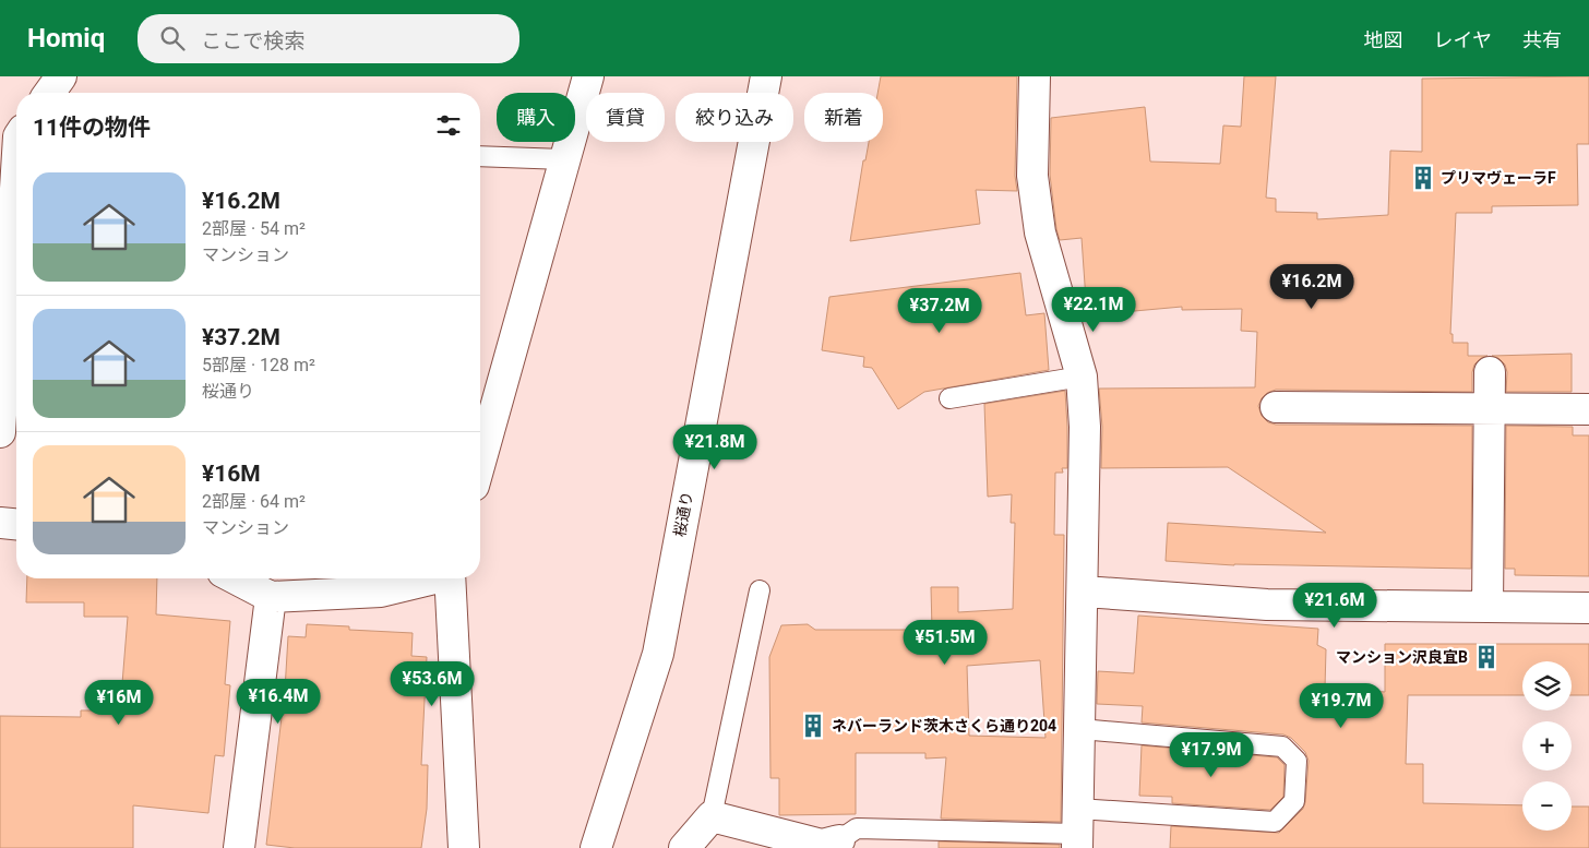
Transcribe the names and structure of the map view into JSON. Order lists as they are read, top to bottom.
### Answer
{
  "streets": {
    "street": ["桜通り"]
  },
  "places": {
    "building": ["プリマヴェーラF", "マンション沢良宜B", "ネバーランド茨木さくら通り204"]
  },
  "page": {
    "header": "Homiq",
    "search": "ここで検索",
    "nav": ["地図", "レイヤ", "共有"],
    "chip": [
      "購入",
      "賃貸",
      "絞り込み",
      "新着"
    ],
    "heading": "11件の物件",
    "list": [
      {
        "name": "¥16.2M",
        "note": "2部屋 · 54 m² · マンション"
      },
      {
        "name": "¥37.2M",
        "note": "5部屋 · 128 m² · 桜通り"
      },
      {
        "name": "¥16M",
        "note": "2部屋 · 64 m² · マンション"
      }
    ],
    "price": [
      "¥16.2M",
      "¥22.1M",
      "¥37.2M",
      "¥21.8M",
      "¥21.6M",
      "¥51.5M",
      "¥53.6M",
      "¥16.4M",
      "¥16M",
      "¥19.7M",
      "¥17.9M"
    ],
    "map_buttons": ["+", "−"]
  }
}
